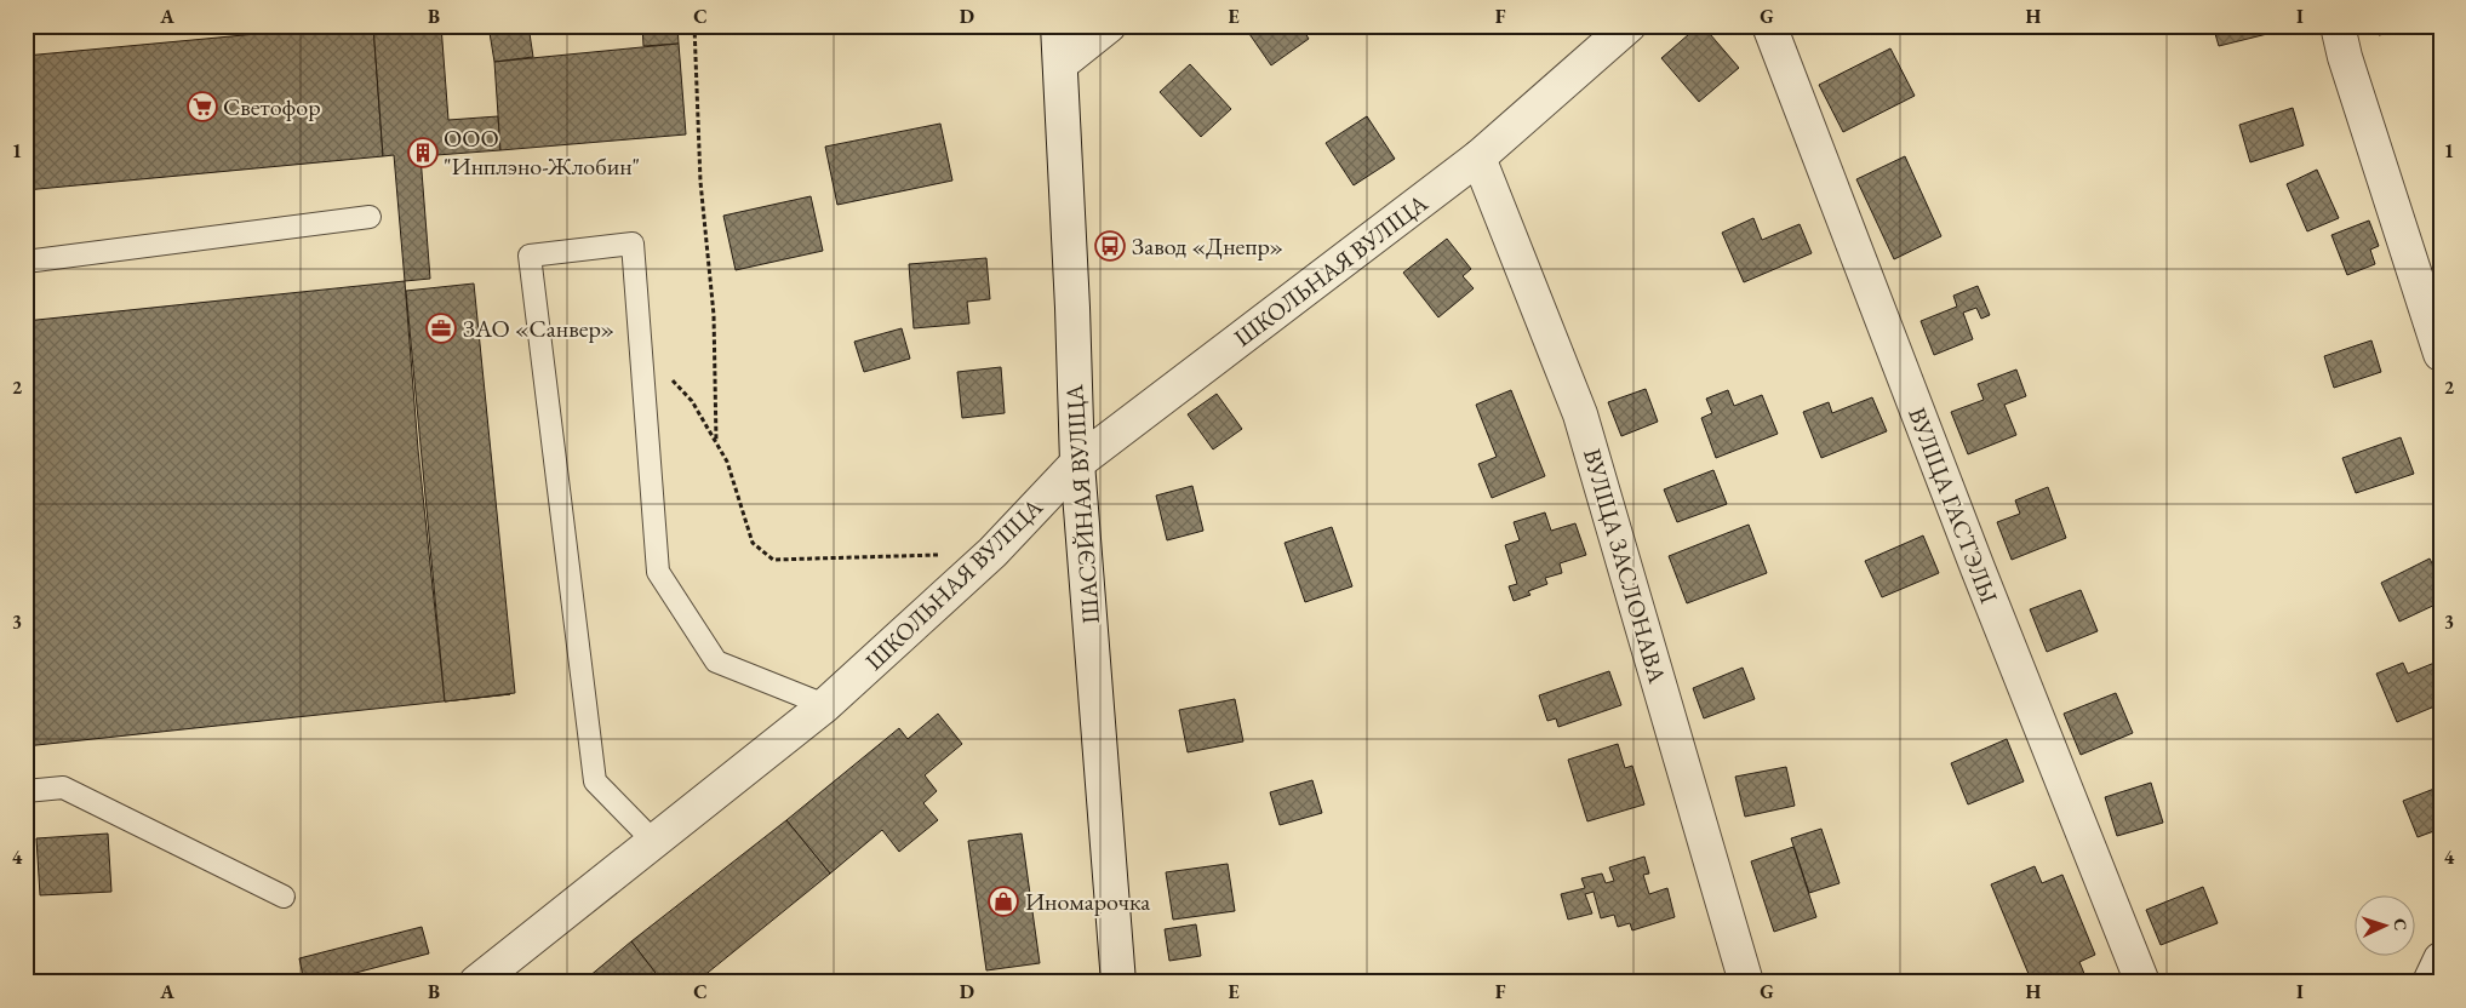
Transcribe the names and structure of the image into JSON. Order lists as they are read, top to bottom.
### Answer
{
  "streets": {
    "street": [
      "ШКОЛЬНАЯ ВУЛІЦА",
      "ШАСЭЙНАЯ ВУЛІЦА",
      "ВУЛІЦА ГАСТЭЛЫ",
      "ВУЛІЦА ЗАСЛОНАВА"
    ]
  },
  "crossings": [
    ["ШКОЛЬНАЯ ВУЛІЦА", "ШАСЭЙНАЯ ВУЛІЦА"],
    ["ШКОЛЬНАЯ ВУЛІЦА", "ВУЛІЦА ЗАСЛОНАВА"]
  ],
  "places": {
    "supermarket": ["Светофор"],
    "building": ["ООО \"Инплэно-Жлобин\""],
    "bus stop": ["Завод «Днепр»"],
    "office": ["ЗАО «Санвер»"],
    "shop": ["Иномарочка"]
  },
  "north": "right",
  "grid": {
    "columns": [
      "A",
      "B",
      "C",
      "D",
      "E",
      "F",
      "G",
      "H",
      "I"
    ],
    "rows": [
      "1",
      "2",
      "3",
      "4"
    ]
  }
}
